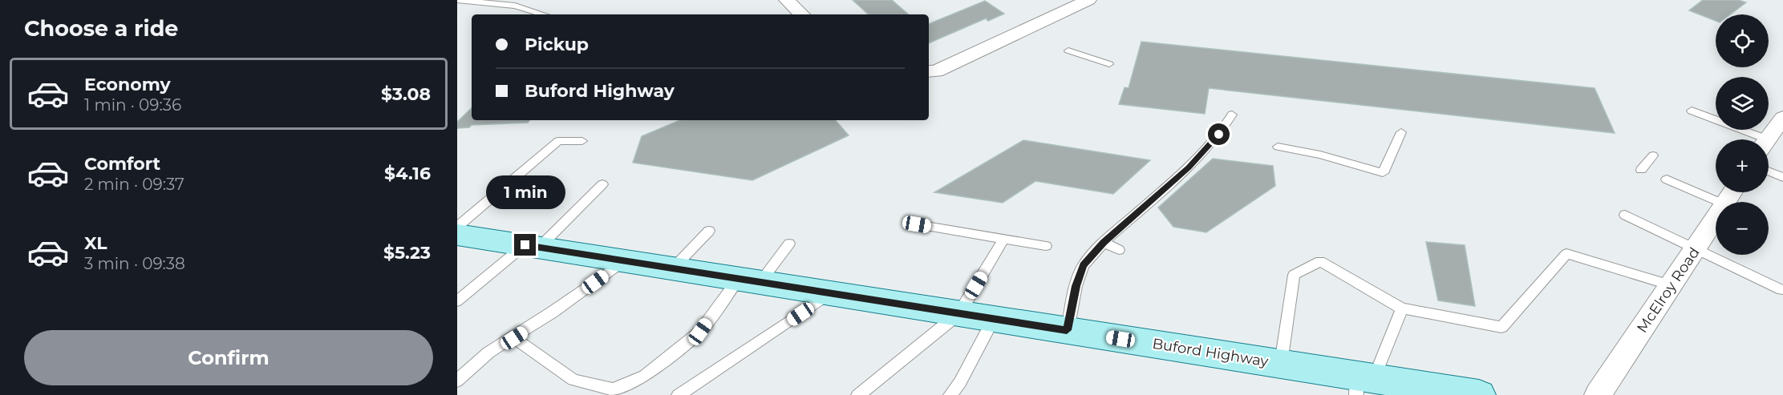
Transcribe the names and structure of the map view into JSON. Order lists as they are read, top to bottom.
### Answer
{
  "streets": {
    "main road": ["Buford Highway"],
    "street": ["McElroy Road"]
  },
  "page": {
    "heading": "Choose a ride",
    "map_buttons": ["+", "−"],
    "banner": ["Pickup", "Buford Highway"],
    "list": [
      {
        "name": "Economy",
        "note": "1 min · 09:36",
        "value": "$3.08"
      },
      {
        "name": "Comfort",
        "note": "2 min · 09:37",
        "value": "$4.16"
      },
      {
        "name": "XL",
        "note": "3 min · 09:38",
        "value": "$5.23"
      }
    ],
    "bubble": "1 min",
    "buttons": "Confirm"
  }
}
